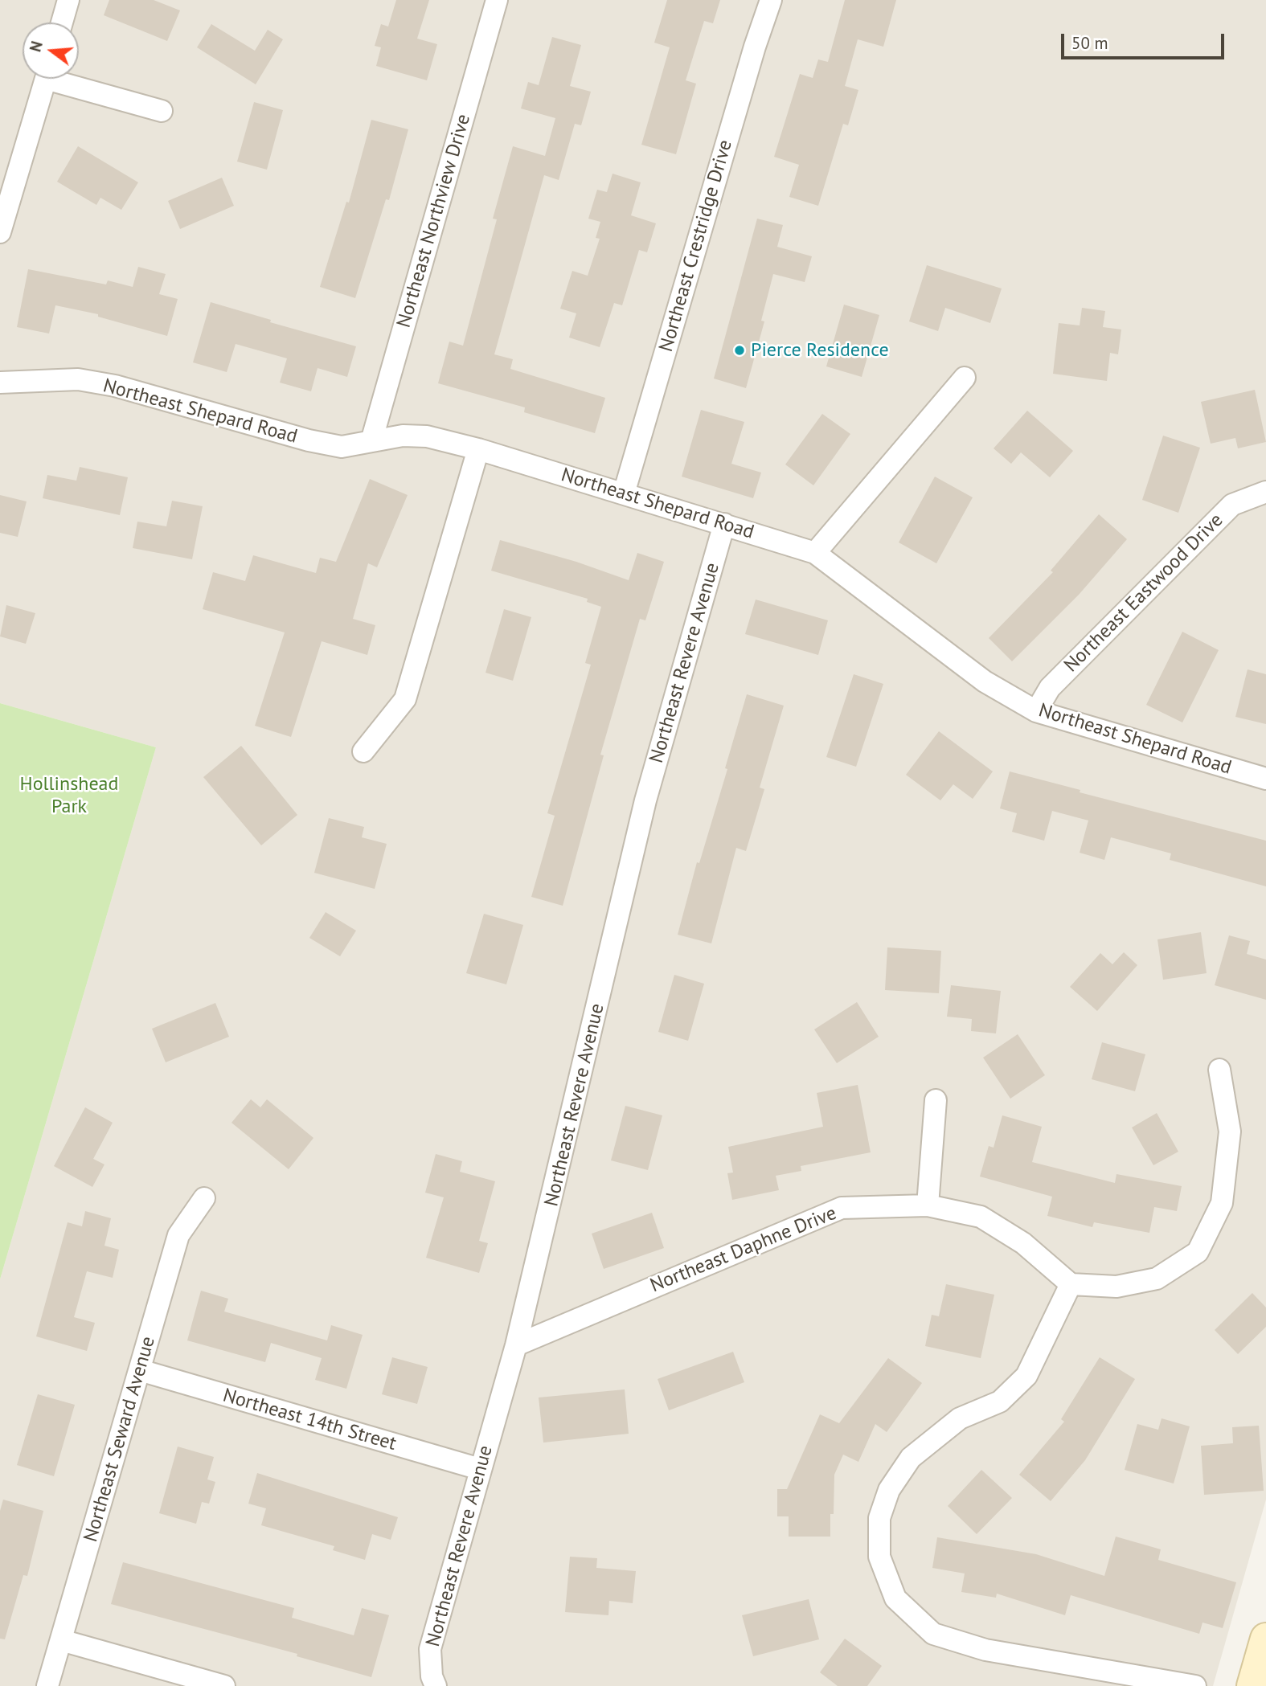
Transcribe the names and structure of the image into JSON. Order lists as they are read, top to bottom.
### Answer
{
  "streets": {
    "street": [
      "Northeast Northview Drive",
      "Northeast Crestridge Drive",
      "Northeast Shepard Road",
      "Northeast Eastwood Drive",
      "Northeast Revere Avenue",
      "Northeast Daphne Drive",
      "Northeast 14th Street",
      "Northeast Seward Avenue"
    ]
  },
  "crossings": [
    ["Northeast Northview Drive", "Northeast Shepard Road"],
    ["Northeast Crestridge Drive", "Northeast Shepard Road"],
    ["Northeast Shepard Road", "Northeast Eastwood Drive"],
    ["Northeast Shepard Road", "Northeast Revere Avenue"],
    ["Northeast Revere Avenue", "Northeast Daphne Drive"],
    ["Northeast Revere Avenue", "Northeast 14th Street"],
    ["Northeast 14th Street", "Northeast Seward Avenue"]
  ],
  "parks": ["Hollinshead Park"],
  "places": ["Pierce Residence"],
  "scale_bar": "50 m",
  "north": "left"
}
